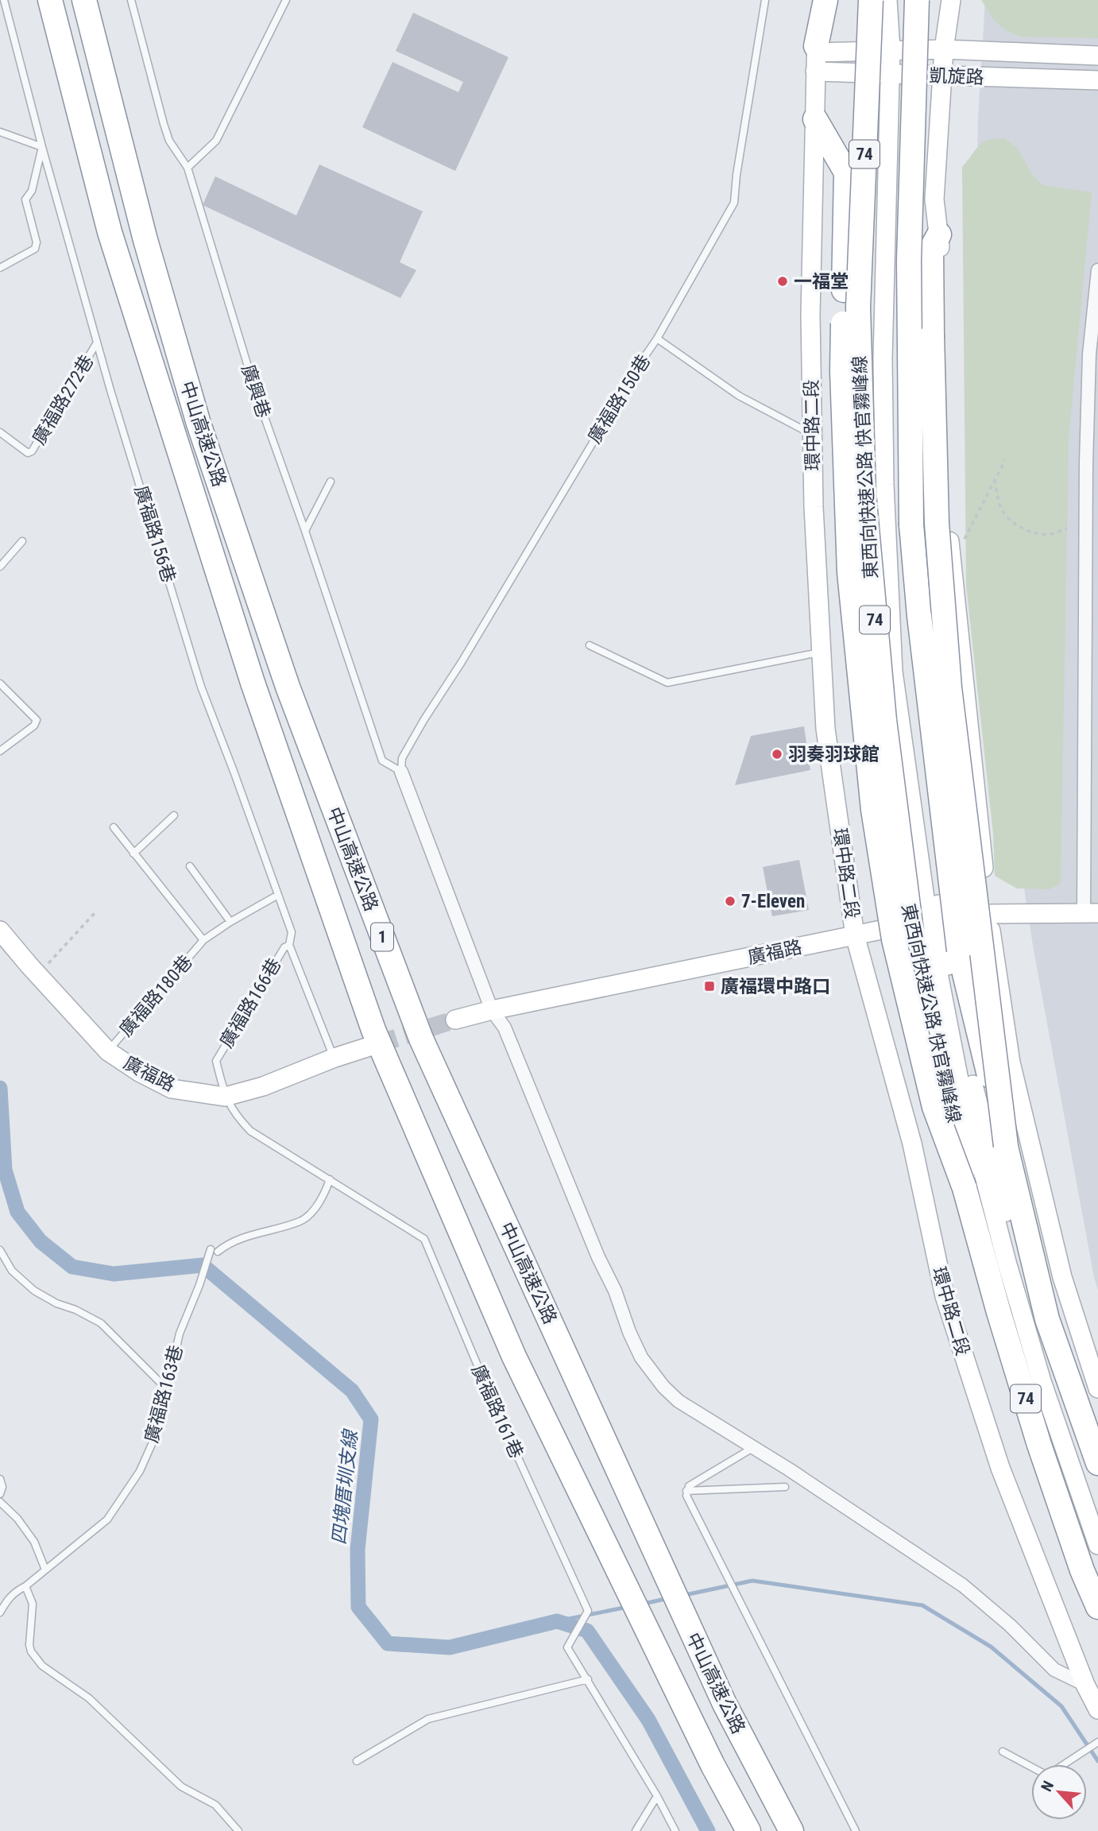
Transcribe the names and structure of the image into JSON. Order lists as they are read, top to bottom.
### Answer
{
  "streets": {
    "highway": [
      "74",
      "中山高速公路",
      "東西向快速公路 快官霧峰線",
      "1"
    ],
    "street": ["凱旋路", "環中路二段", "廣福路"],
    "lane": [
      "廣興巷",
      "廣福路150巷",
      "廣福路272巷",
      "廣福路156巷",
      "廣福路180巷",
      "廣福路166巷",
      "廣福路163巷",
      "廣福路161巷"
    ]
  },
  "crossings": [
    ["凱旋路", "環中路二段"],
    ["廣興巷", "廣福路150巷"],
    ["廣福路272巷", "廣福路156巷"],
    ["環中路二段", "廣福路"],
    ["廣福路156巷", "廣福路"],
    ["廣福路156巷", "廣福路180巷"],
    ["廣福路156巷", "廣福路166巷"],
    ["廣福路", "廣福路180巷"],
    ["廣福路", "廣福路166巷"],
    ["廣福路", "廣福路161巷"],
    ["廣福路166巷", "廣福路161巷"],
    ["廣福路163巷", "廣福路161巷"]
  ],
  "water": ["四塊厝圳支線"],
  "places": {
    "other": ["一福堂", "羽奏羽球館", "7-Eleven"],
    "transit": ["廣福環中路口"]
  },
  "north": "top left"
}
